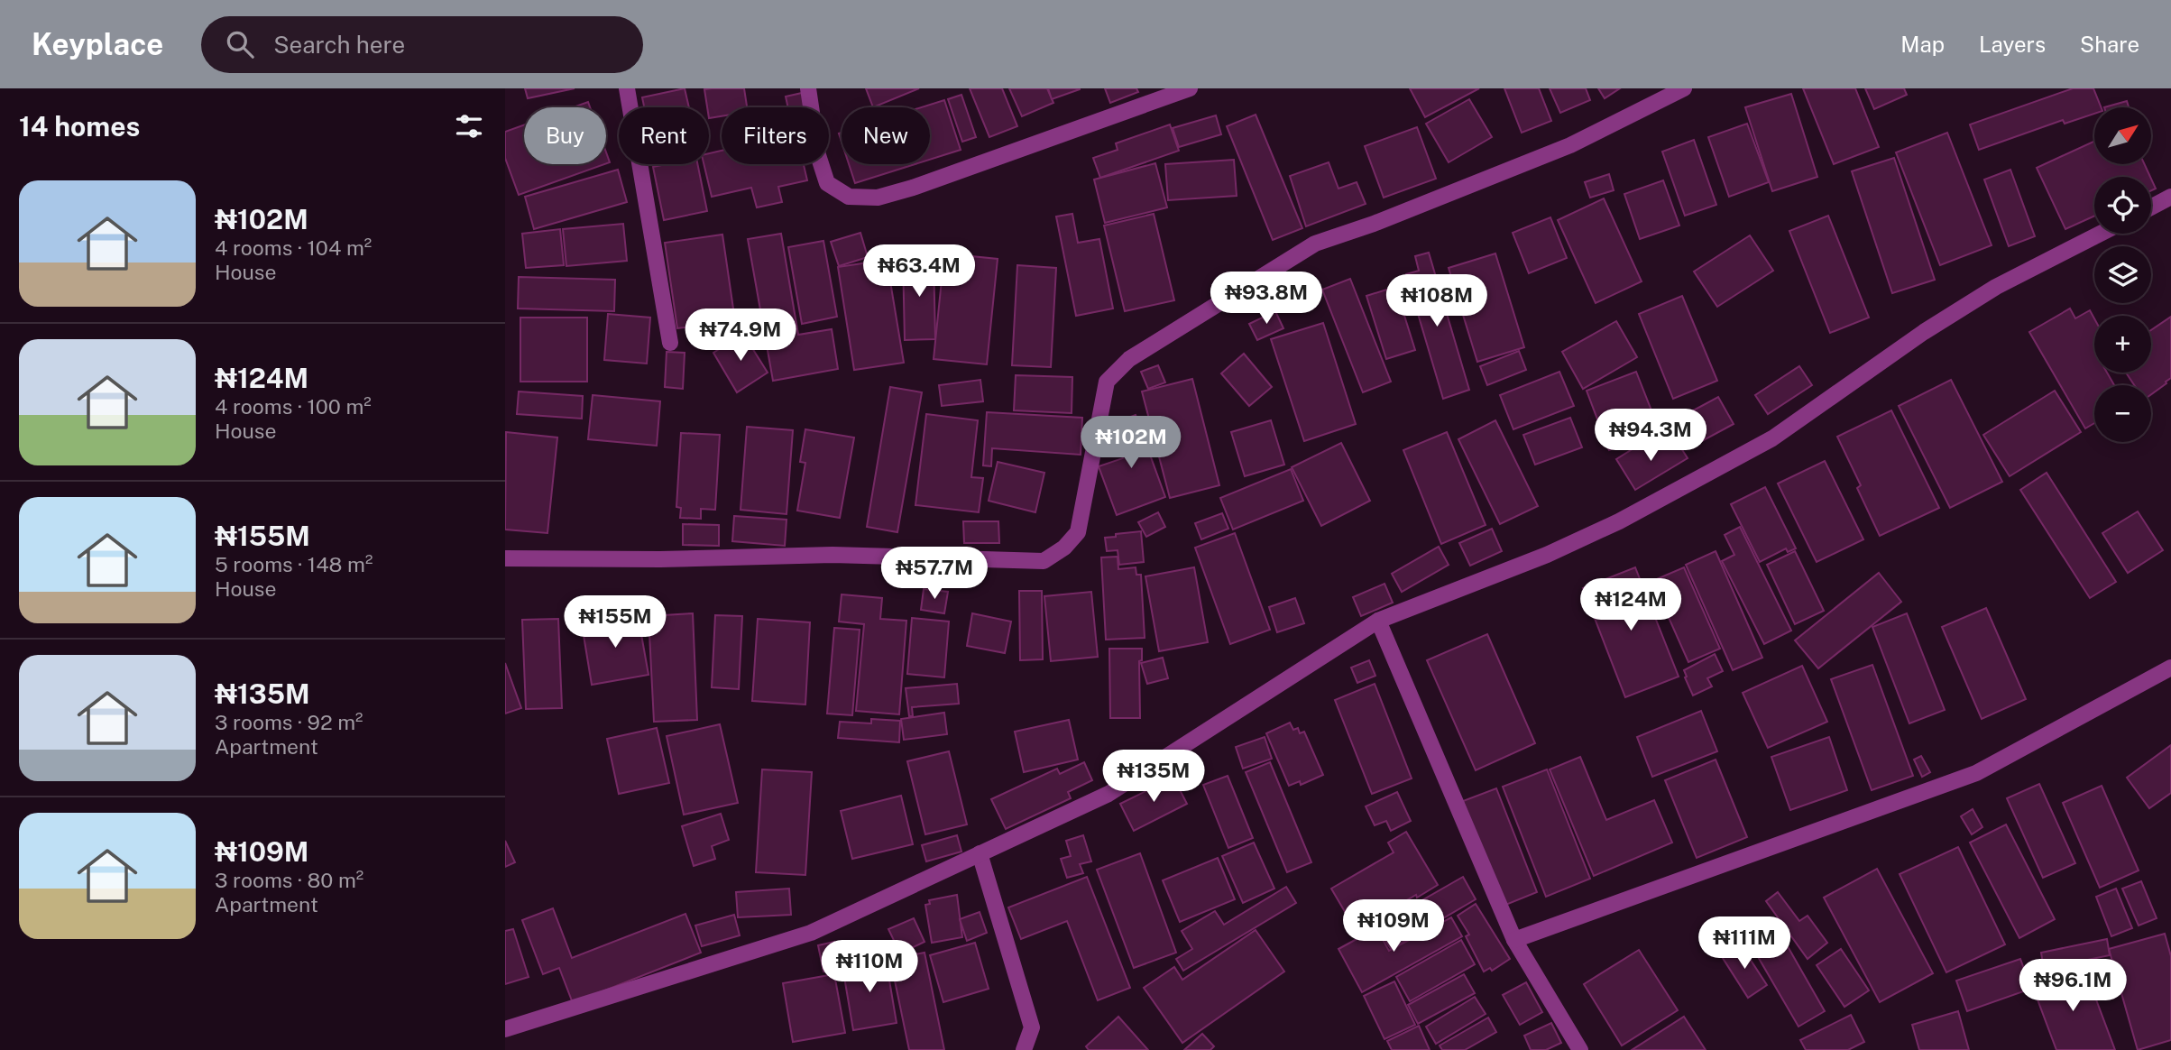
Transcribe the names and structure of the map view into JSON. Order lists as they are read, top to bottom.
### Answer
{
  "north": "top right",
  "page": {
    "header": "Keyplace",
    "search": "Search here",
    "nav": ["Map", "Layers", "Share"],
    "heading": "14 homes",
    "map_buttons": ["+", "−"],
    "chip": [
      "Buy",
      "Rent",
      "Filters",
      "New"
    ],
    "list": [
      {
        "name": "₦102M",
        "note": "4 rooms · 104 m² · House"
      },
      {
        "name": "₦124M",
        "note": "4 rooms · 100 m² · House"
      },
      {
        "name": "₦155M",
        "note": "5 rooms · 148 m² · House"
      },
      {
        "name": "₦135M",
        "note": "3 rooms · 92 m² · Apartment"
      },
      {
        "name": "₦109M",
        "note": "3 rooms · 80 m² · Apartment"
      }
    ],
    "price": [
      "₦63.4M",
      "₦93.8M",
      "₦108M",
      "₦74.9M",
      "₦94.3M",
      "₦102M",
      "₦57.7M",
      "₦124M",
      "₦155M",
      "₦135M",
      "₦109M",
      "₦111M",
      "₦110M",
      "₦96.1M"
    ]
  }
}
